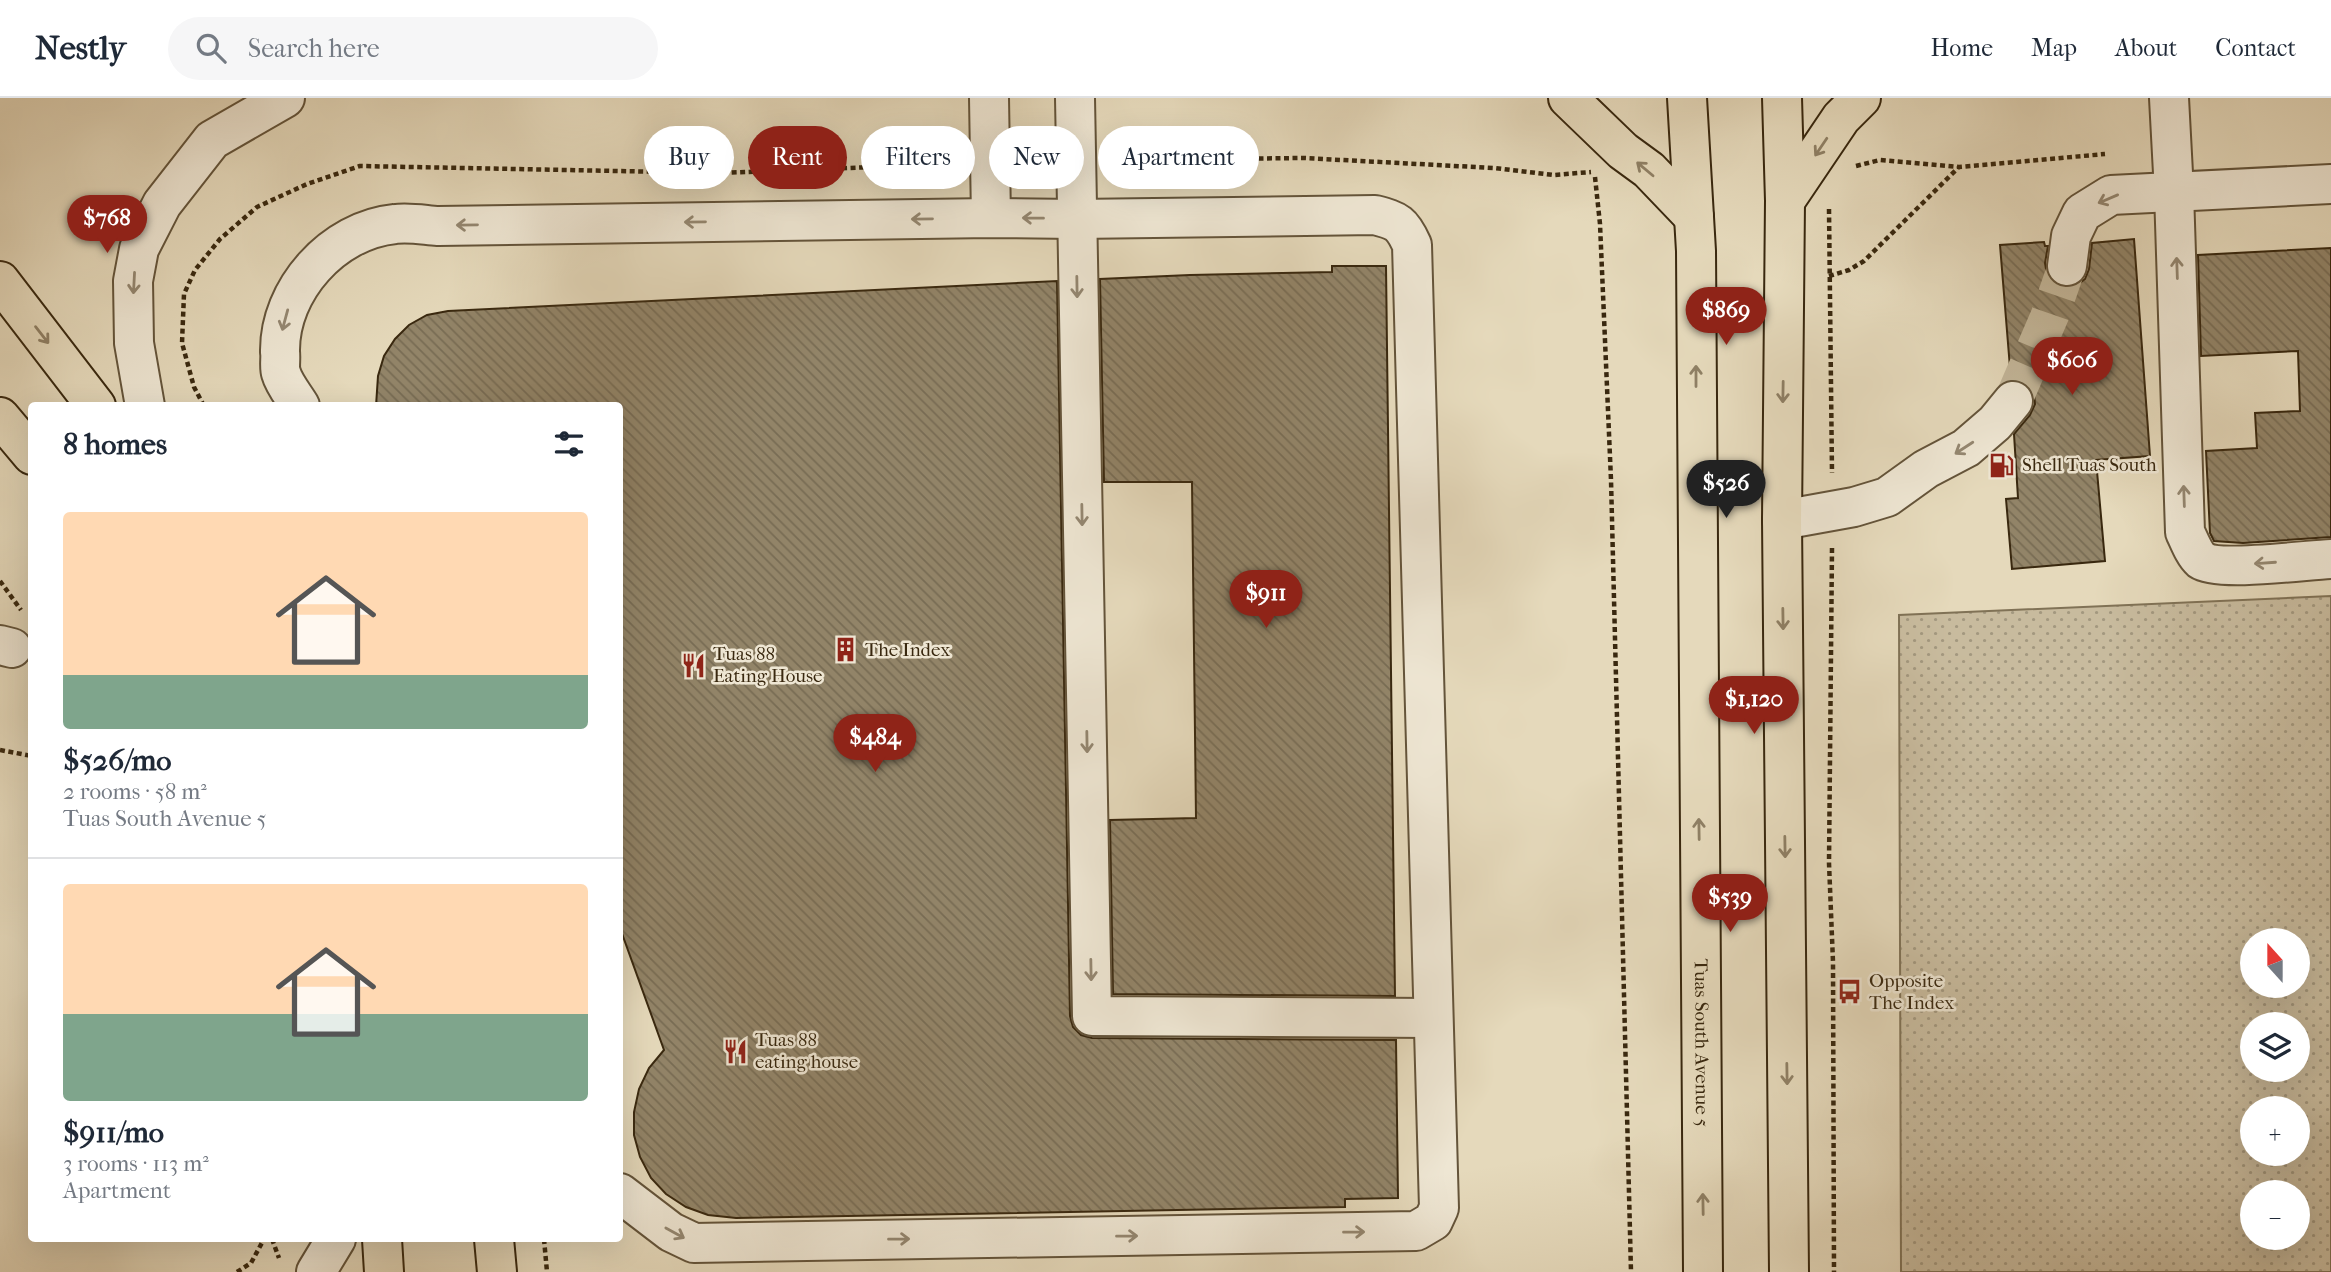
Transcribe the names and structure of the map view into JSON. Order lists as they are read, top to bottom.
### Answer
{
  "streets": {
    "main road": ["Tuas South Avenue 5"]
  },
  "places": {
    "fuel station": ["Shell Tuas South"],
    "building": ["The Index"],
    "restaurant": ["Tuas 88 Eating House", "Tuas 88 eating house"],
    "bus stop": ["Opposite The Index"]
  },
  "north": "top",
  "page": {
    "header": "Nestly",
    "search": "Search here",
    "nav": [
      "Home",
      "Map",
      "About",
      "Contact"
    ],
    "chip": [
      "Buy",
      "Rent",
      "Filters",
      "New",
      "Apartment"
    ],
    "price": [
      "$768",
      "$869",
      "$606",
      "$526",
      "$911",
      "$1,120",
      "$484",
      "$539"
    ],
    "heading": "8 homes",
    "list": [
      {
        "name": "$526/mo",
        "note": "2 rooms · 58 m² · Tuas South Avenue 5"
      },
      {
        "name": "$911/mo",
        "note": "3 rooms · 113 m² · Apartment"
      }
    ],
    "map_buttons": ["+", "−"]
  }
}
